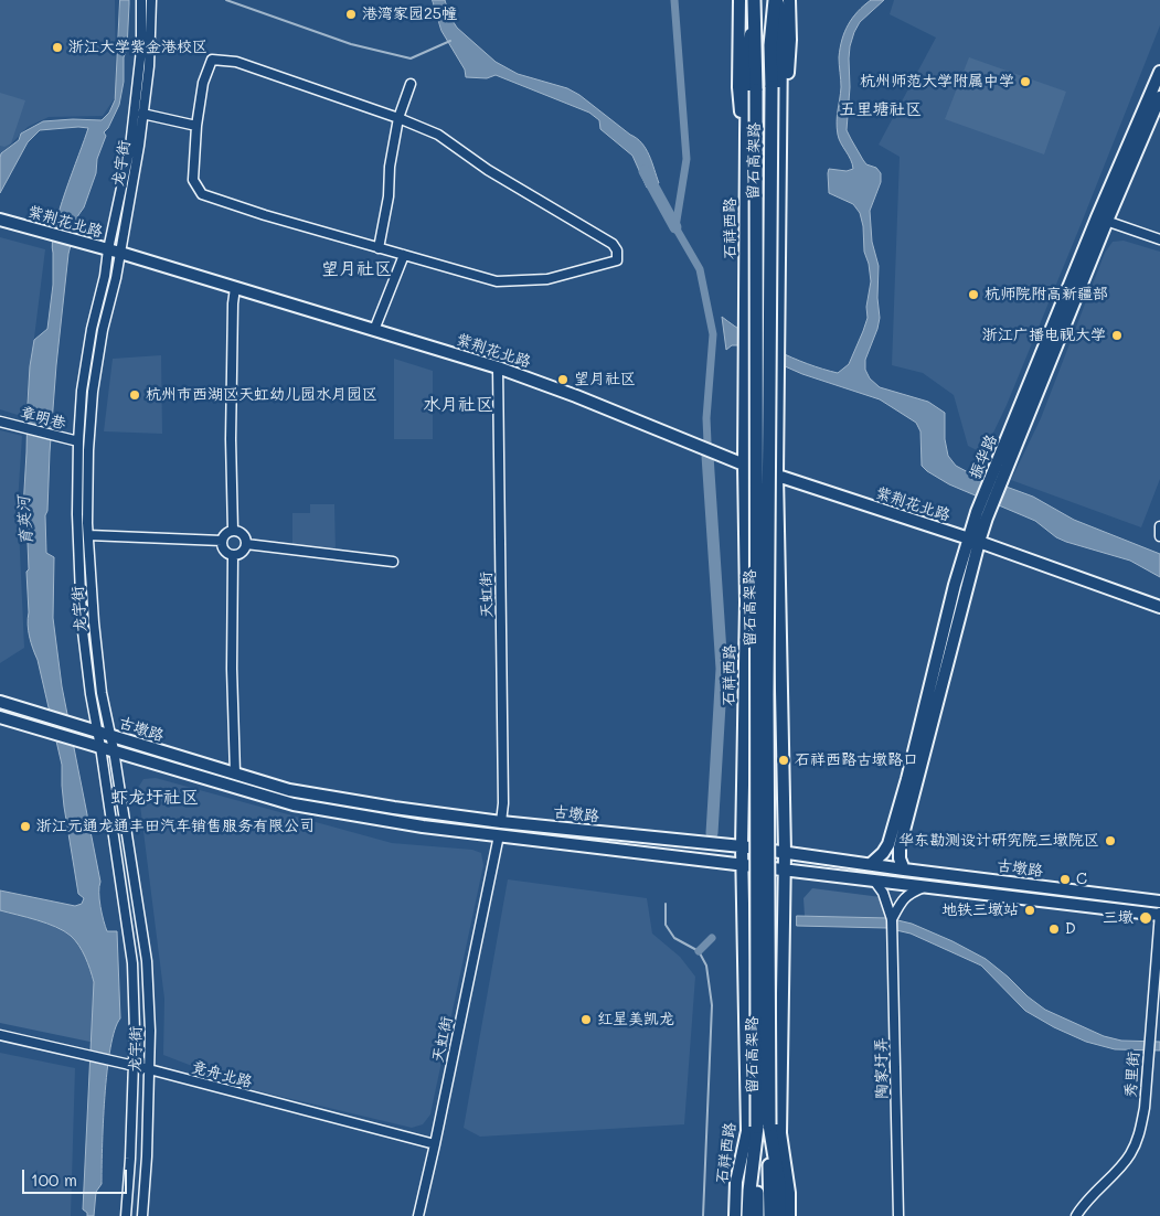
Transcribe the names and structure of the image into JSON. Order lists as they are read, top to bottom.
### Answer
{
  "streets": {
    "highway": ["留石高架路"],
    "main road": [
      "紫荆花北路",
      "石祥西路",
      "振华路",
      "古墩路"
    ],
    "street": [
      "龙宇街",
      "章明巷",
      "天虹街",
      "陶家圩弄",
      "竞舟北路",
      "秀里街"
    ]
  },
  "crossings": [
    ["留石高架路", "石祥西路"],
    ["龙宇街", "紫荆花北路"],
    ["龙宇街", "章明巷"],
    ["龙宇街", "古墩路"],
    ["龙宇街", "竞舟北路"],
    ["紫荆花北路", "石祥西路"],
    ["紫荆花北路", "振华路"],
    ["紫荆花北路", "天虹街"],
    ["石祥西路", "古墩路"],
    ["振华路", "古墩路"],
    ["天虹街", "古墩路"],
    ["天虹街", "竞舟北路"],
    ["古墩路", "陶家圩弄"],
    ["古墩路", "秀里街"]
  ],
  "districts": [
    "五里塘社区",
    "望月社区",
    "水月社区",
    "虾龙圩社区"
  ],
  "water": ["育英河"],
  "places": [
    "港湾家园25幢",
    "浙江大学紫金港校区",
    "杭州师范大学附属中学",
    "杭师院附高新疆部",
    "浙江广播电视大学",
    "望月社区",
    "杭州市西湖区天虹幼儿园水月园区",
    "石祥西路古墩路口",
    "浙江元通龙通丰田汽车销售服务有限公司",
    "华东勘测设计研究院三墩院区",
    "C",
    "地铁三墩站",
    "三墩",
    "D",
    "红星美凯龙"
  ],
  "scale_bar": "100 m"
}
